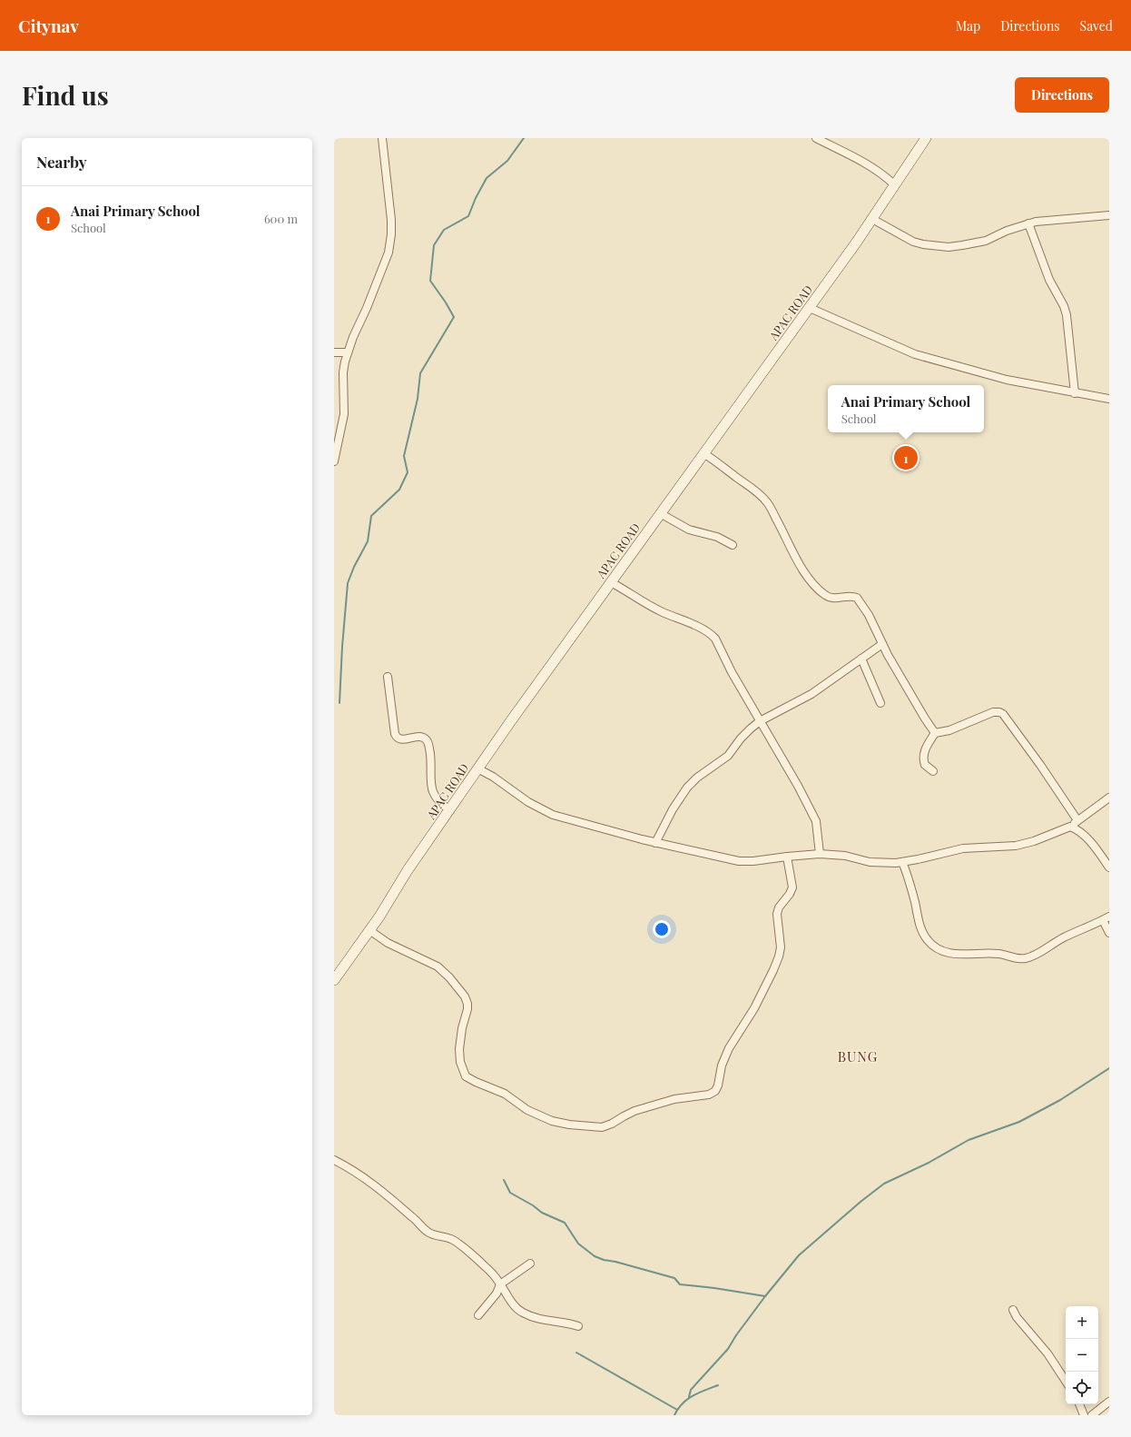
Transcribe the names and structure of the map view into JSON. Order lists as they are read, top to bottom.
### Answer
{
  "streets": {
    "main road": ["APAC ROAD"]
  },
  "districts": ["BUNG"],
  "page": {
    "header": "Citynav",
    "nav": ["Map", "Directions", "Saved"],
    "buttons": "Directions",
    "title": "Find us",
    "heading": "Nearby",
    "list": [
      {
        "mark": "1",
        "name": "Anai Primary School",
        "note": "School",
        "value": "600 m"
      }
    ],
    "popup": ["Anai Primary School", "School"],
    "pins": "1",
    "map_buttons": ["+", "−"]
  }
}
